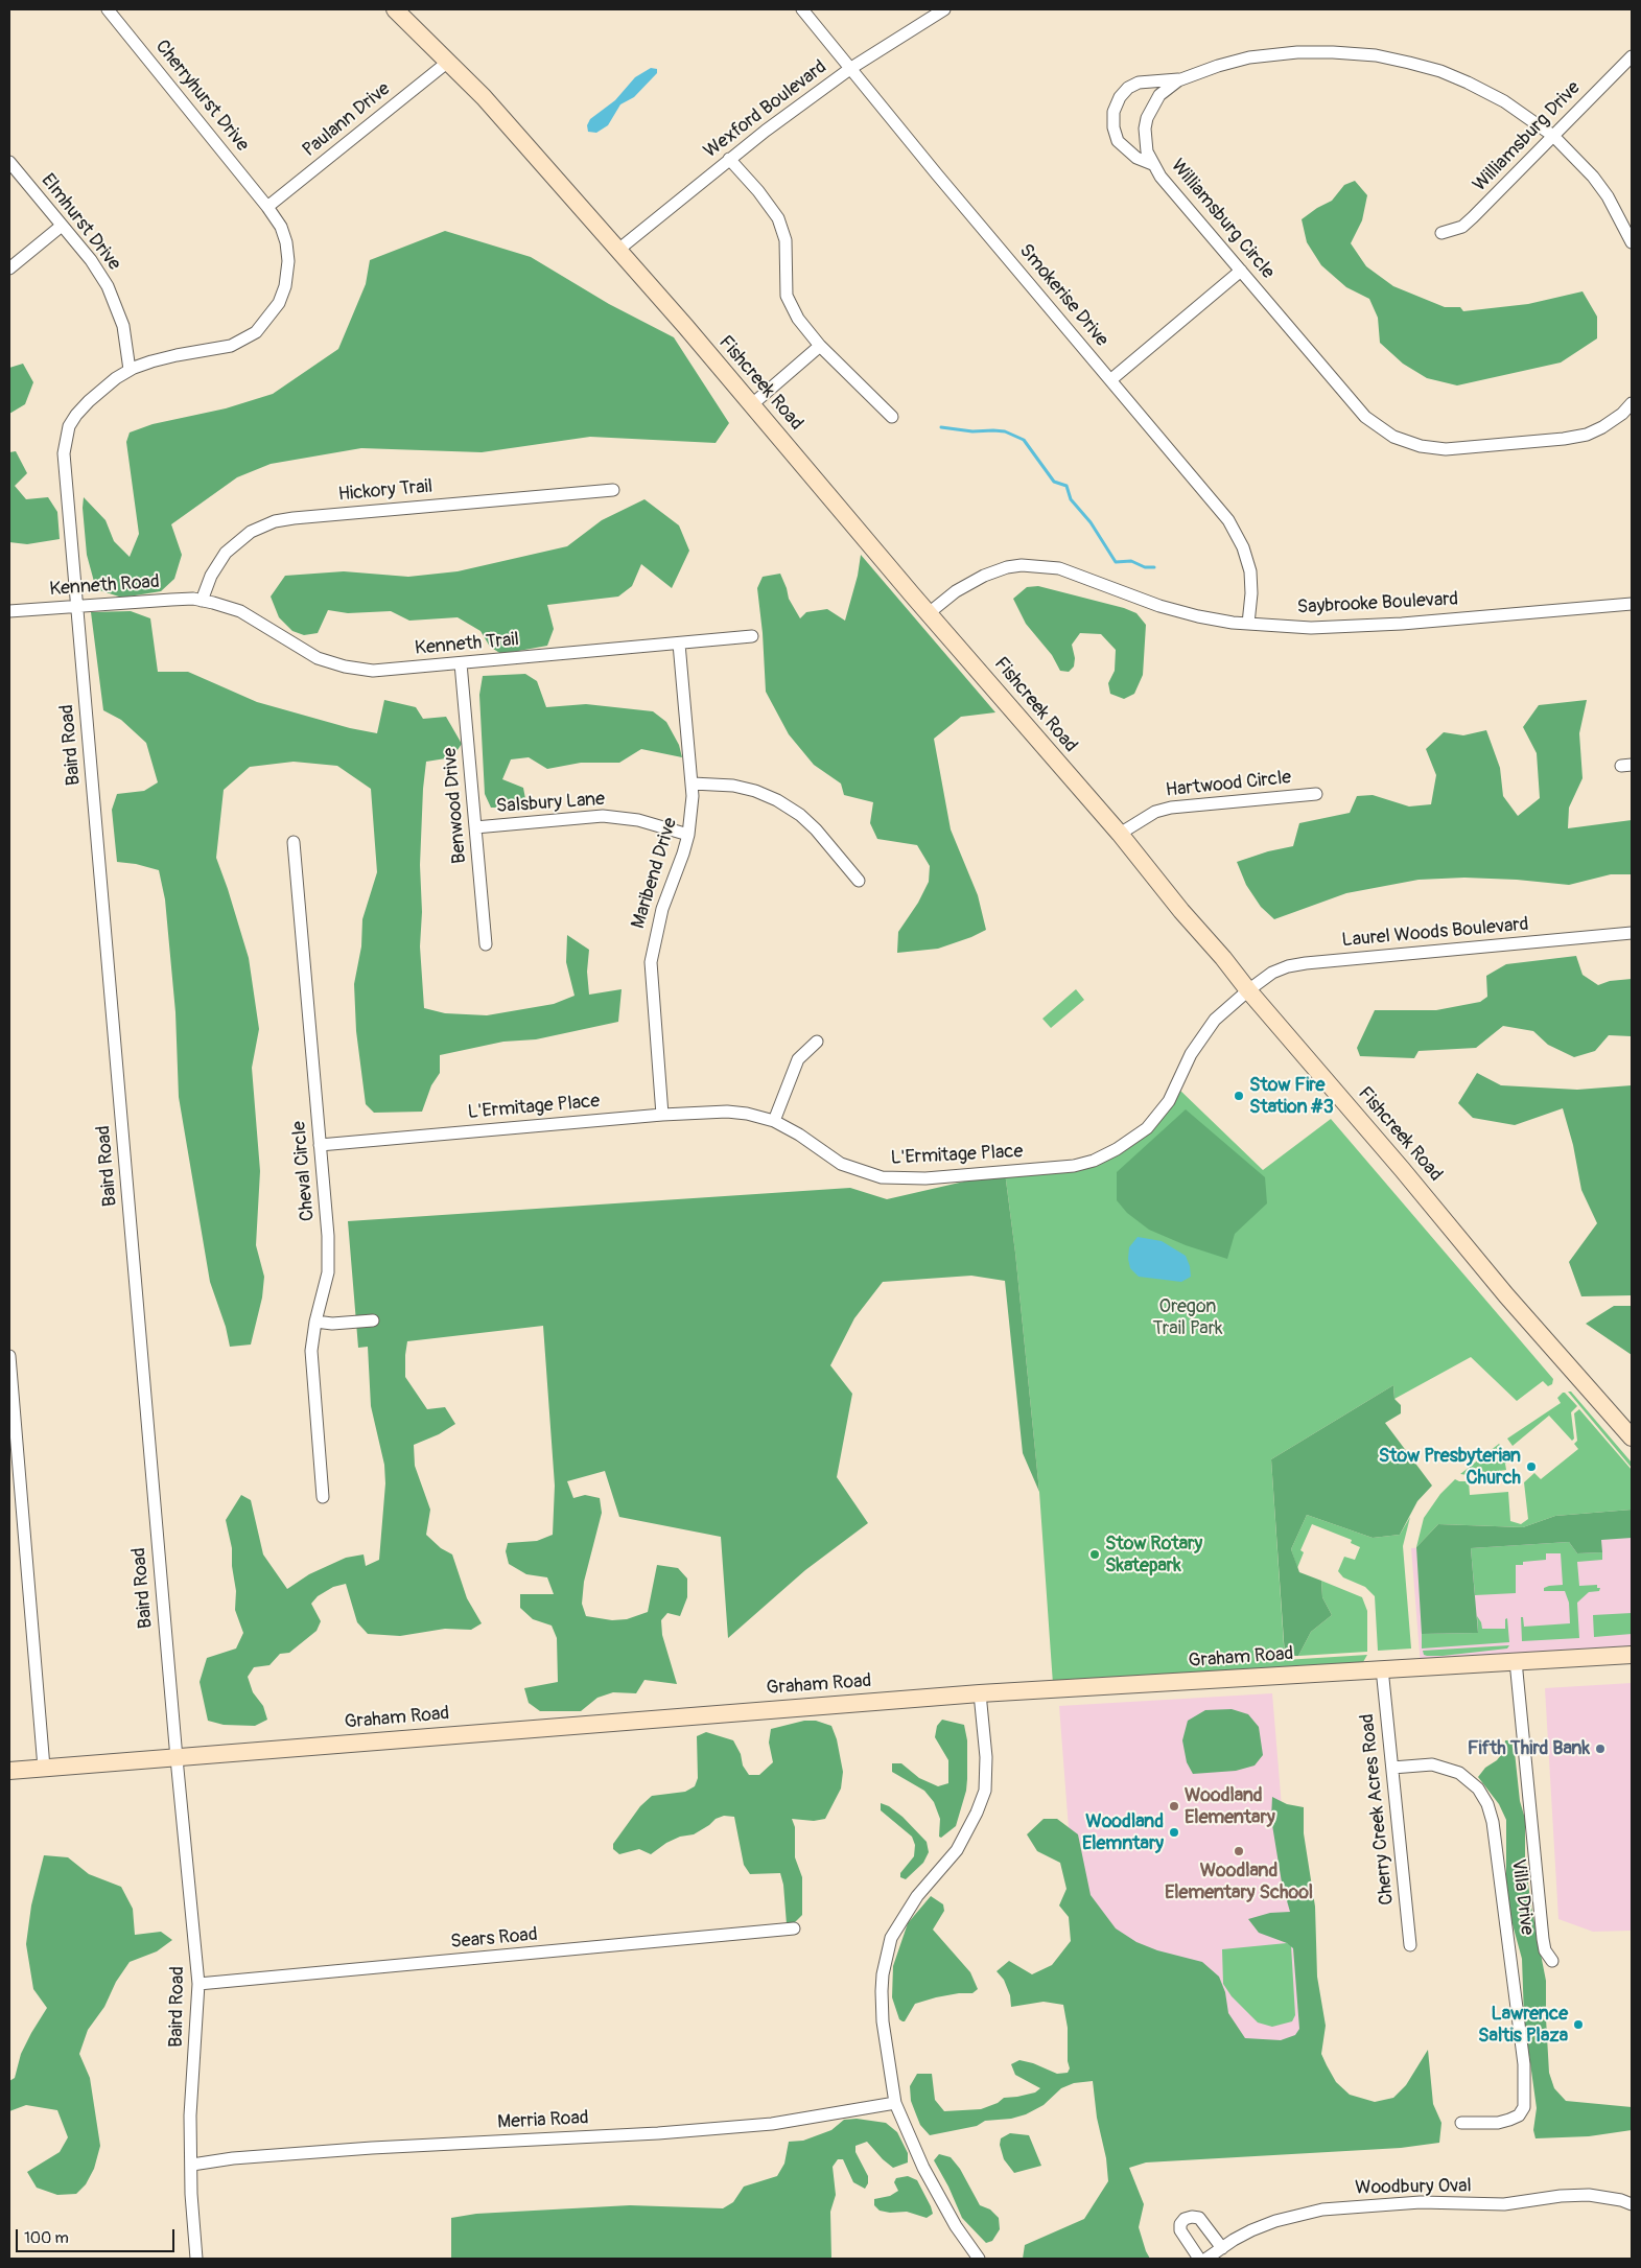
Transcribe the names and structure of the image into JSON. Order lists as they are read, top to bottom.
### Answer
{
  "streets": {
    "main road": ["Fishcreek Road", "Graham Road"],
    "street": [
      "Cherryhurst Drive",
      "Wexford Boulevard",
      "Paulann Drive",
      "Williamsburg Drive",
      "Williamsburg Circle",
      "Elmhurst Drive",
      "Smokerise Drive",
      "Hickory Trail",
      "Kenneth Road",
      "Saybrooke Boulevard",
      "Kenneth Trail",
      "Baird Road",
      "Hartwood Circle",
      "Salsbury Lane",
      "Benwood Drive",
      "Maribend Drive",
      "Laurel Woods Boulevard",
      "L'Ermitage Place",
      "Cheval Circle",
      "Cherry Creek Acres Road",
      "Villa Drive",
      "Sears Road",
      "Merria Road",
      "Woodbury Oval"
    ]
  },
  "crossings": [
    ["Cherryhurst Drive", "Paulann Drive"],
    ["Cherryhurst Drive", "Baird Road"],
    ["Wexford Boulevard", "Smokerise Drive"],
    ["Wexford Boulevard", "Fishcreek Road"],
    ["Paulann Drive", "Fishcreek Road"],
    ["Paulann Drive", "Baird Road"],
    ["Williamsburg Drive", "Williamsburg Circle"],
    ["Elmhurst Drive", "Baird Road"],
    ["Smokerise Drive", "Saybrooke Boulevard"],
    ["Fishcreek Road", "Saybrooke Boulevard"],
    ["Fishcreek Road", "Hartwood Circle"],
    ["Fishcreek Road", "Laurel Woods Boulevard"],
    ["Fishcreek Road", "L'Ermitage Place"],
    ["Hickory Trail", "Kenneth Road"],
    ["Hickory Trail", "Kenneth Trail"],
    ["Kenneth Road", "Kenneth Trail"],
    ["Kenneth Road", "Baird Road"],
    ["Kenneth Trail", "Benwood Drive"],
    ["Kenneth Trail", "Maribend Drive"],
    ["Baird Road", "Graham Road"],
    ["Baird Road", "Sears Road"],
    ["Baird Road", "Merria Road"],
    ["Salsbury Lane", "Benwood Drive"],
    ["Salsbury Lane", "Maribend Drive"],
    ["Maribend Drive", "L'Ermitage Place"],
    ["Laurel Woods Boulevard", "L'Ermitage Place"],
    ["L'Ermitage Place", "Cheval Circle"],
    ["Graham Road", "Cherry Creek Acres Road"],
    ["Cherry Creek Acres Road", "Villa Drive"]
  ],
  "parks": ["Oregon Trail Park"],
  "places": [
    "Stow Fire Station #3",
    "Stow Presbyterian Church",
    "Stow Rotary Skatepark",
    "Fifth Third Bank",
    "Woodland Elementary",
    "Woodland Elemntary",
    "Woodland Elementary School",
    "Lawrence Saltis Plaza"
  ],
  "scale_bar": "100 m"
}
